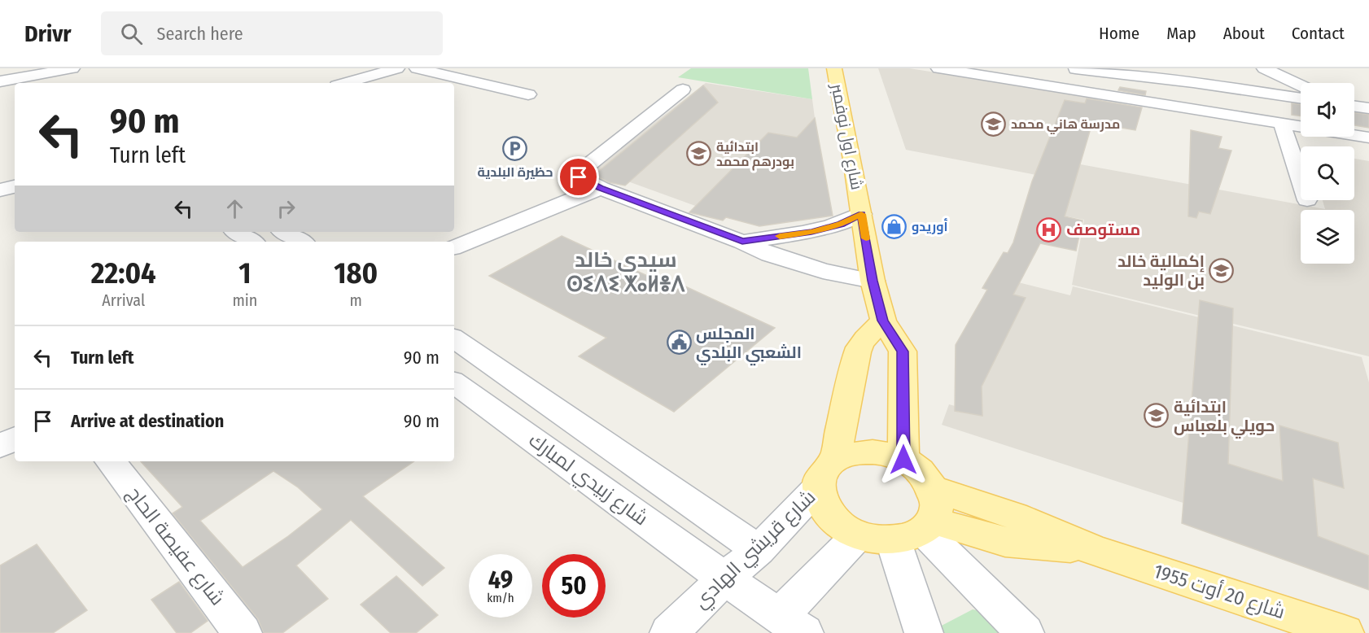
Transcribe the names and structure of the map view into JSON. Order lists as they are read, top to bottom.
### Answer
{
  "streets": {
    "main road": ["شارع اول نوفمبر", "شارع 20 أوت 1955"],
    "street": ["شارع زبيدي لمبارك", "شارع عفيصة الحاج", "شارع قريشي الهادي"]
  },
  "crossings": [
    ["شارع اول نوفمبر", "شارع قريشي الهادي"],
    ["شارع اول نوفمبر", "شارع 20 أوت 1955"],
    ["شارع زبيدي لمبارك", "شارع قريشي الهادي"],
    ["شارع قريشي الهادي", "شارع 20 أوت 1955"]
  ],
  "districts": ["سيدي خالد ⵙⵉⴷⵉ ⵅⴰⵍⴻⴷ"],
  "places": {
    "school or university": [
      "مدرسة هاني محمد",
      "ابتدائية بودرهم محمد",
      "إكمالية خالد بن الوليد",
      "ابتدائية حويلي بلعباس"
    ],
    "parking": ["حظيرة البلدية"],
    "shop": ["أوريدو"],
    "hospital": ["مستوصف"],
    "public building": ["المجلس الشعبي البلدي"]
  },
  "page": {
    "header": "Drivr",
    "search": "Search here",
    "nav": [
      "Home",
      "Map",
      "About",
      "Contact"
    ],
    "turn": ["90 m", "Turn left"],
    "eta": [
      "22:04",
      "Arrival",
      "1",
      "min",
      "180",
      "m"
    ],
    "list": [
      {
        "name": "Turn left",
        "value": "90 m"
      },
      {
        "name": "Arrive at destination",
        "value": "90 m"
      }
    ],
    "speed": "49 km/h",
    "limit": "50"
  }
}
